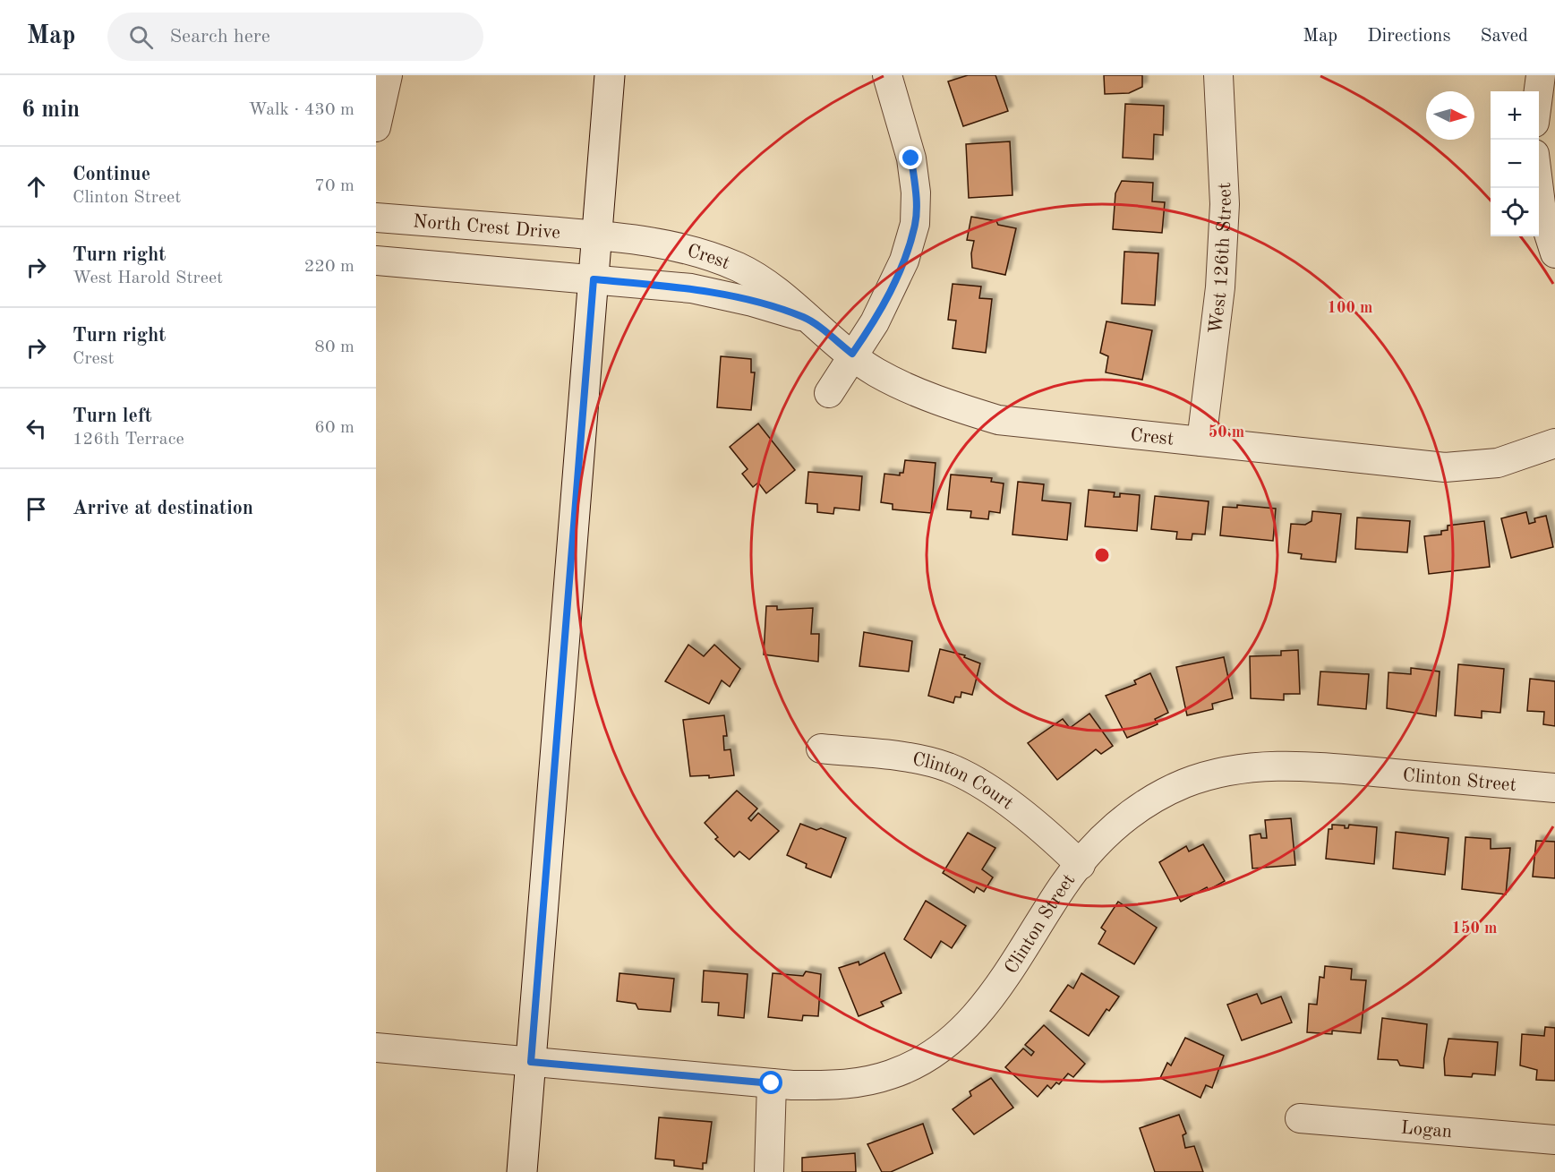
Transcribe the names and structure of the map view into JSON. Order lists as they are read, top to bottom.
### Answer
{
  "streets": {
    "street": [
      "North Crest Drive",
      "Crest",
      "West 126th Street",
      "Clinton Street",
      "Clinton Court",
      "Logan"
    ]
  },
  "crossings": [
    ["North Crest Drive", "Crest"],
    ["Crest", "West 126th Street"],
    ["Clinton Street", "Clinton Court"]
  ],
  "north": "right",
  "page": {
    "header": "Map",
    "search": "Search here",
    "nav": ["Map", "Directions", "Saved"],
    "heading": ["6 min", "Walk · 430 m"],
    "map_buttons": ["+", "−"],
    "list": [
      ["Continue", "Clinton Street", "70 m"],
      ["Turn right", "West Harold Street", "220 m"],
      ["Turn right", "Crest", "80 m"],
      ["Turn left", "126th Terrace", "60 m"],
      "Arrive at destination"
    ]
  },
  "rings": ["100 m", "50 m", "150 m"]
}
